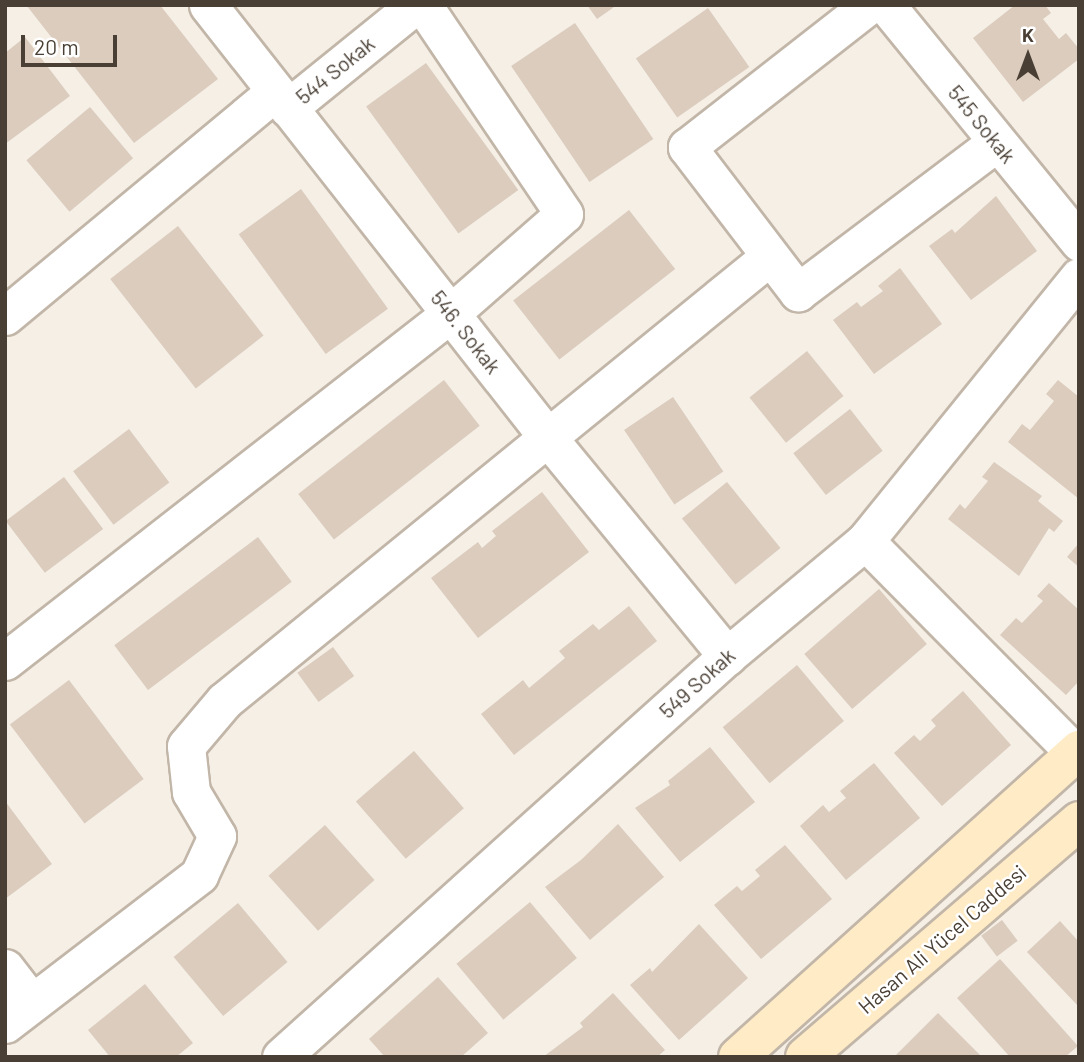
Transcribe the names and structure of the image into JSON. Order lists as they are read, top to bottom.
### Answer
{
  "streets": {
    "street": [
      "544 Sokak",
      "545 Sokak",
      "546. Sokak",
      "549 Sokak",
      "Hasan Ali Yücel Caddesi"
    ]
  },
  "crossings": [
    ["544 Sokak", "546. Sokak"],
    ["546. Sokak", "549 Sokak"]
  ],
  "scale_bar": "20 m",
  "north": "top"
}
